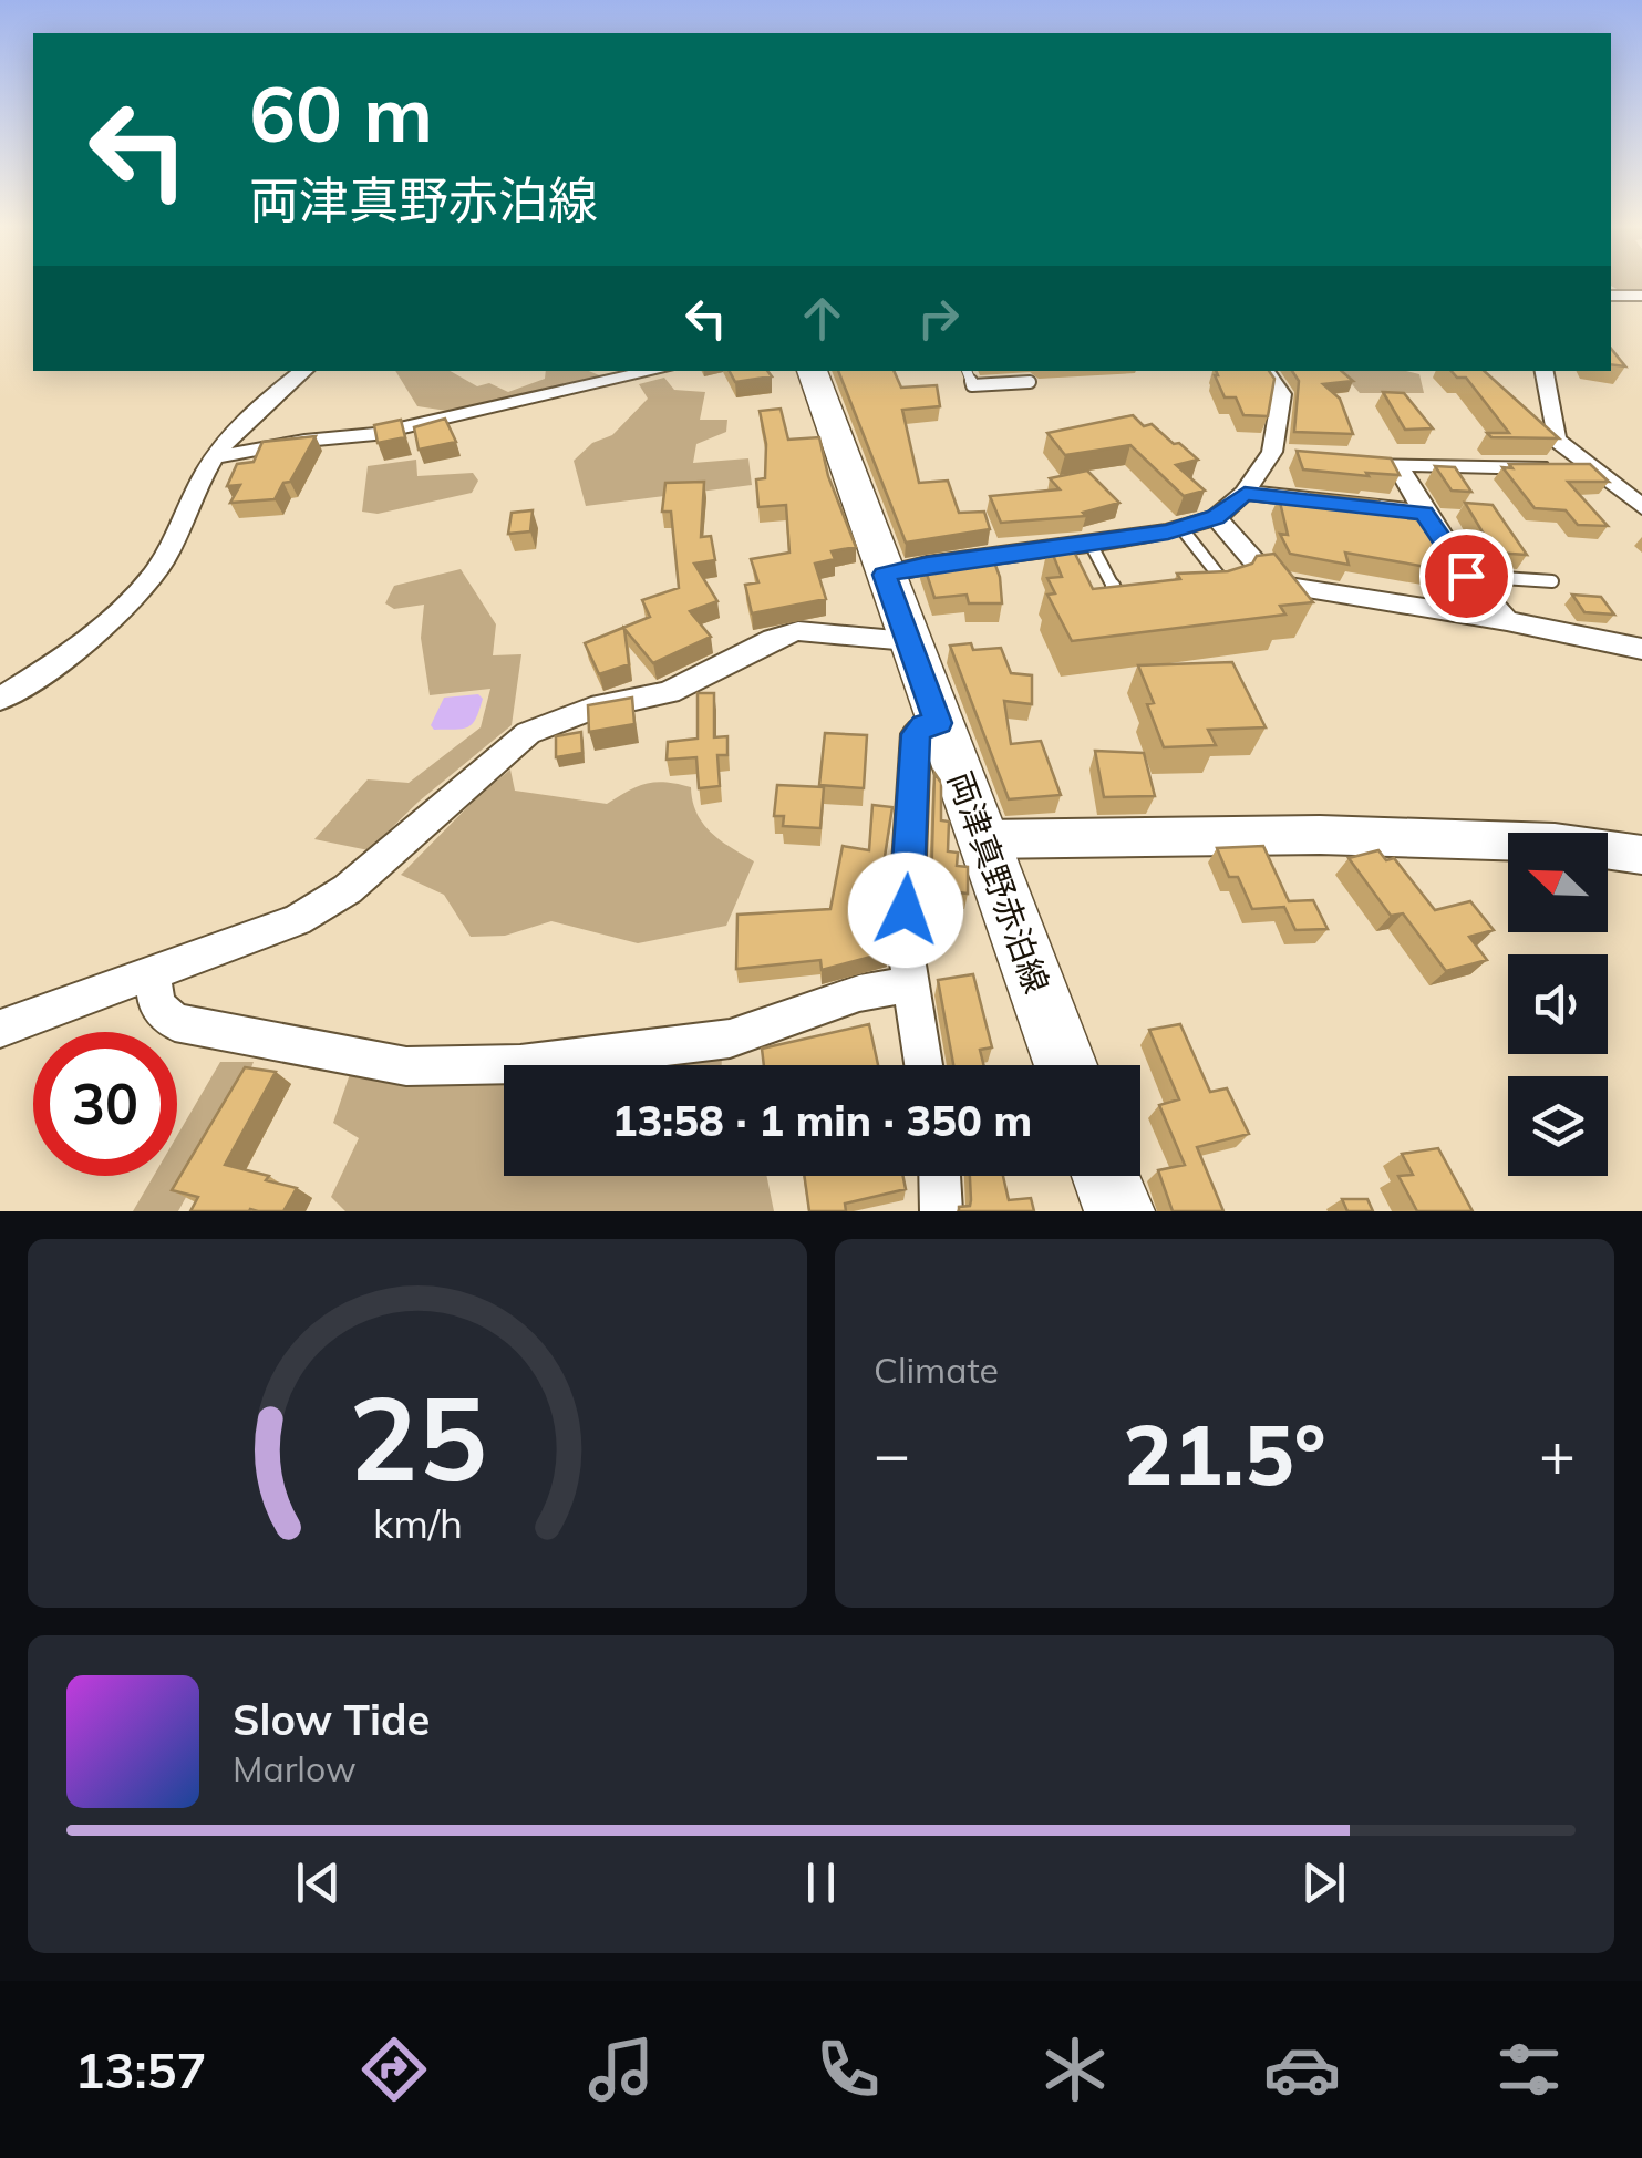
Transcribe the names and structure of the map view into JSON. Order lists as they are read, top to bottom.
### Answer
{
  "streets": {
    "main road": ["両津真野赤泊線"]
  },
  "north": "top left",
  "page": {
    "turn": ["60 m", "両津真野赤泊線"],
    "limit": "30",
    "trip": "13:58 · 1 min · 350 m",
    "tile": "Climate",
    "heat": ["−", "21.5°", "+"],
    "song": ["Slow Tide", "Marlow"],
    "tabs": "13:57",
    "gauge": ["25", "km/h"]
  }
}
